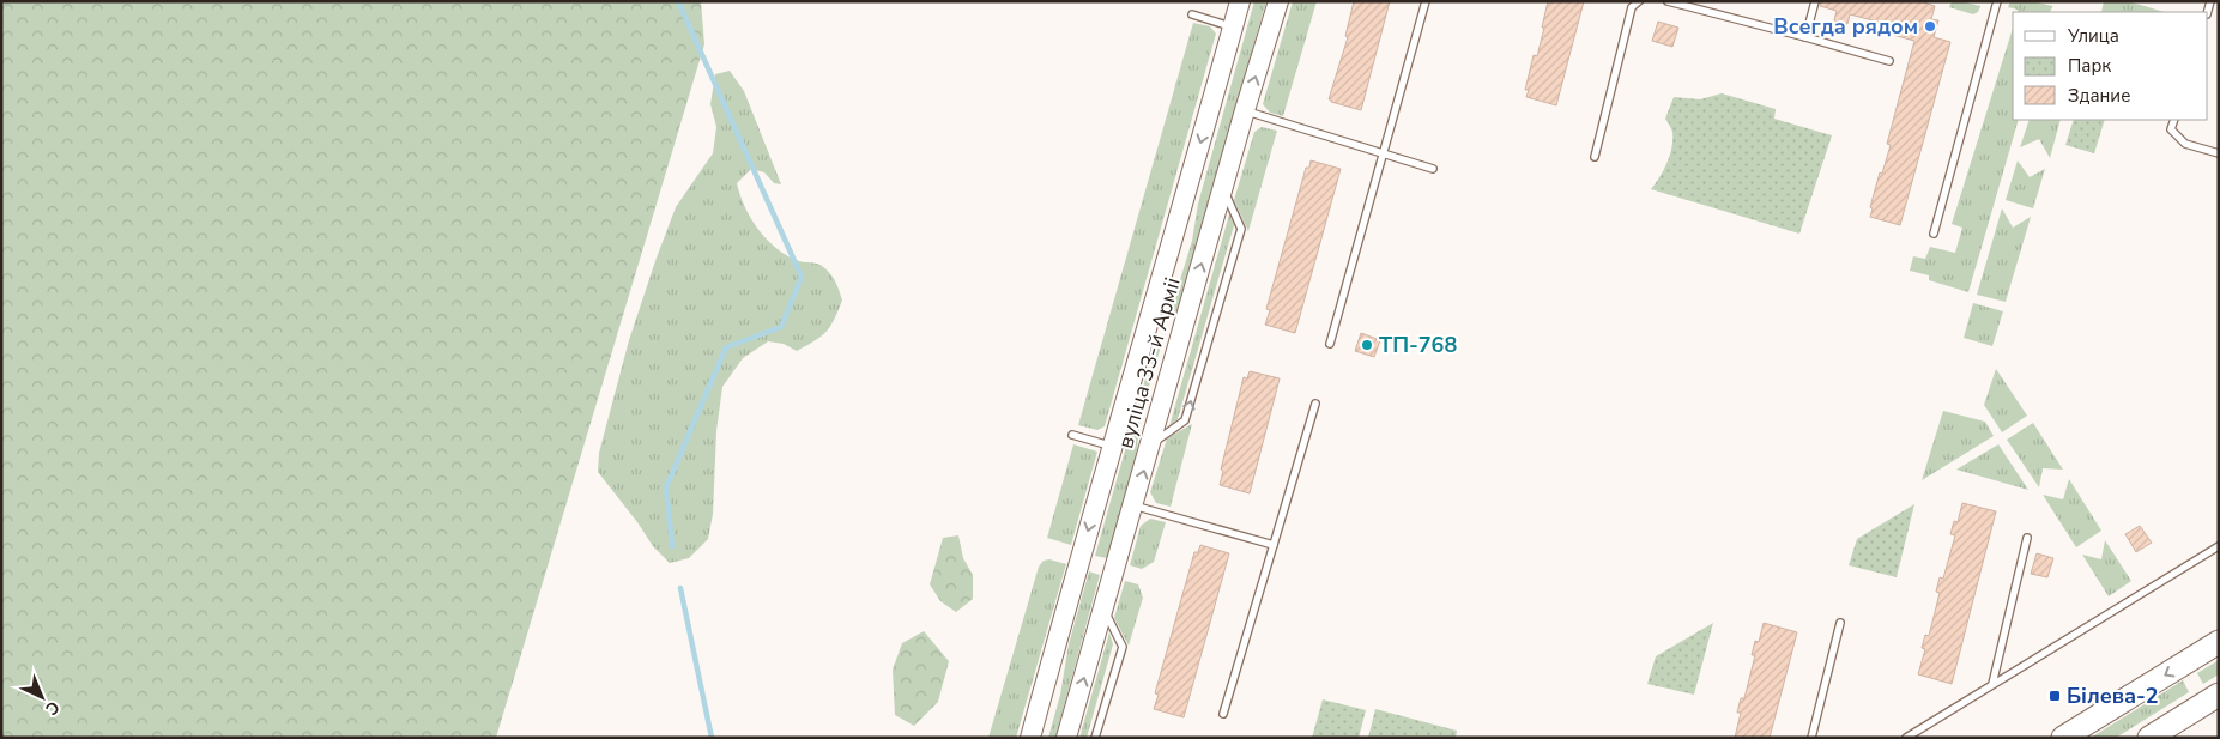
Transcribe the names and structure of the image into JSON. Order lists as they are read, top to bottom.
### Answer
{
  "streets": {
    "street": ["вуліца 33-й Арміі"]
  },
  "places": {
    "other": ["Всегда рядом", "ТП-768"],
    "transit": ["Білева-2"]
  },
  "legend": ["Улица", "Парк", "Здание"],
  "north": "bottom right"
}
